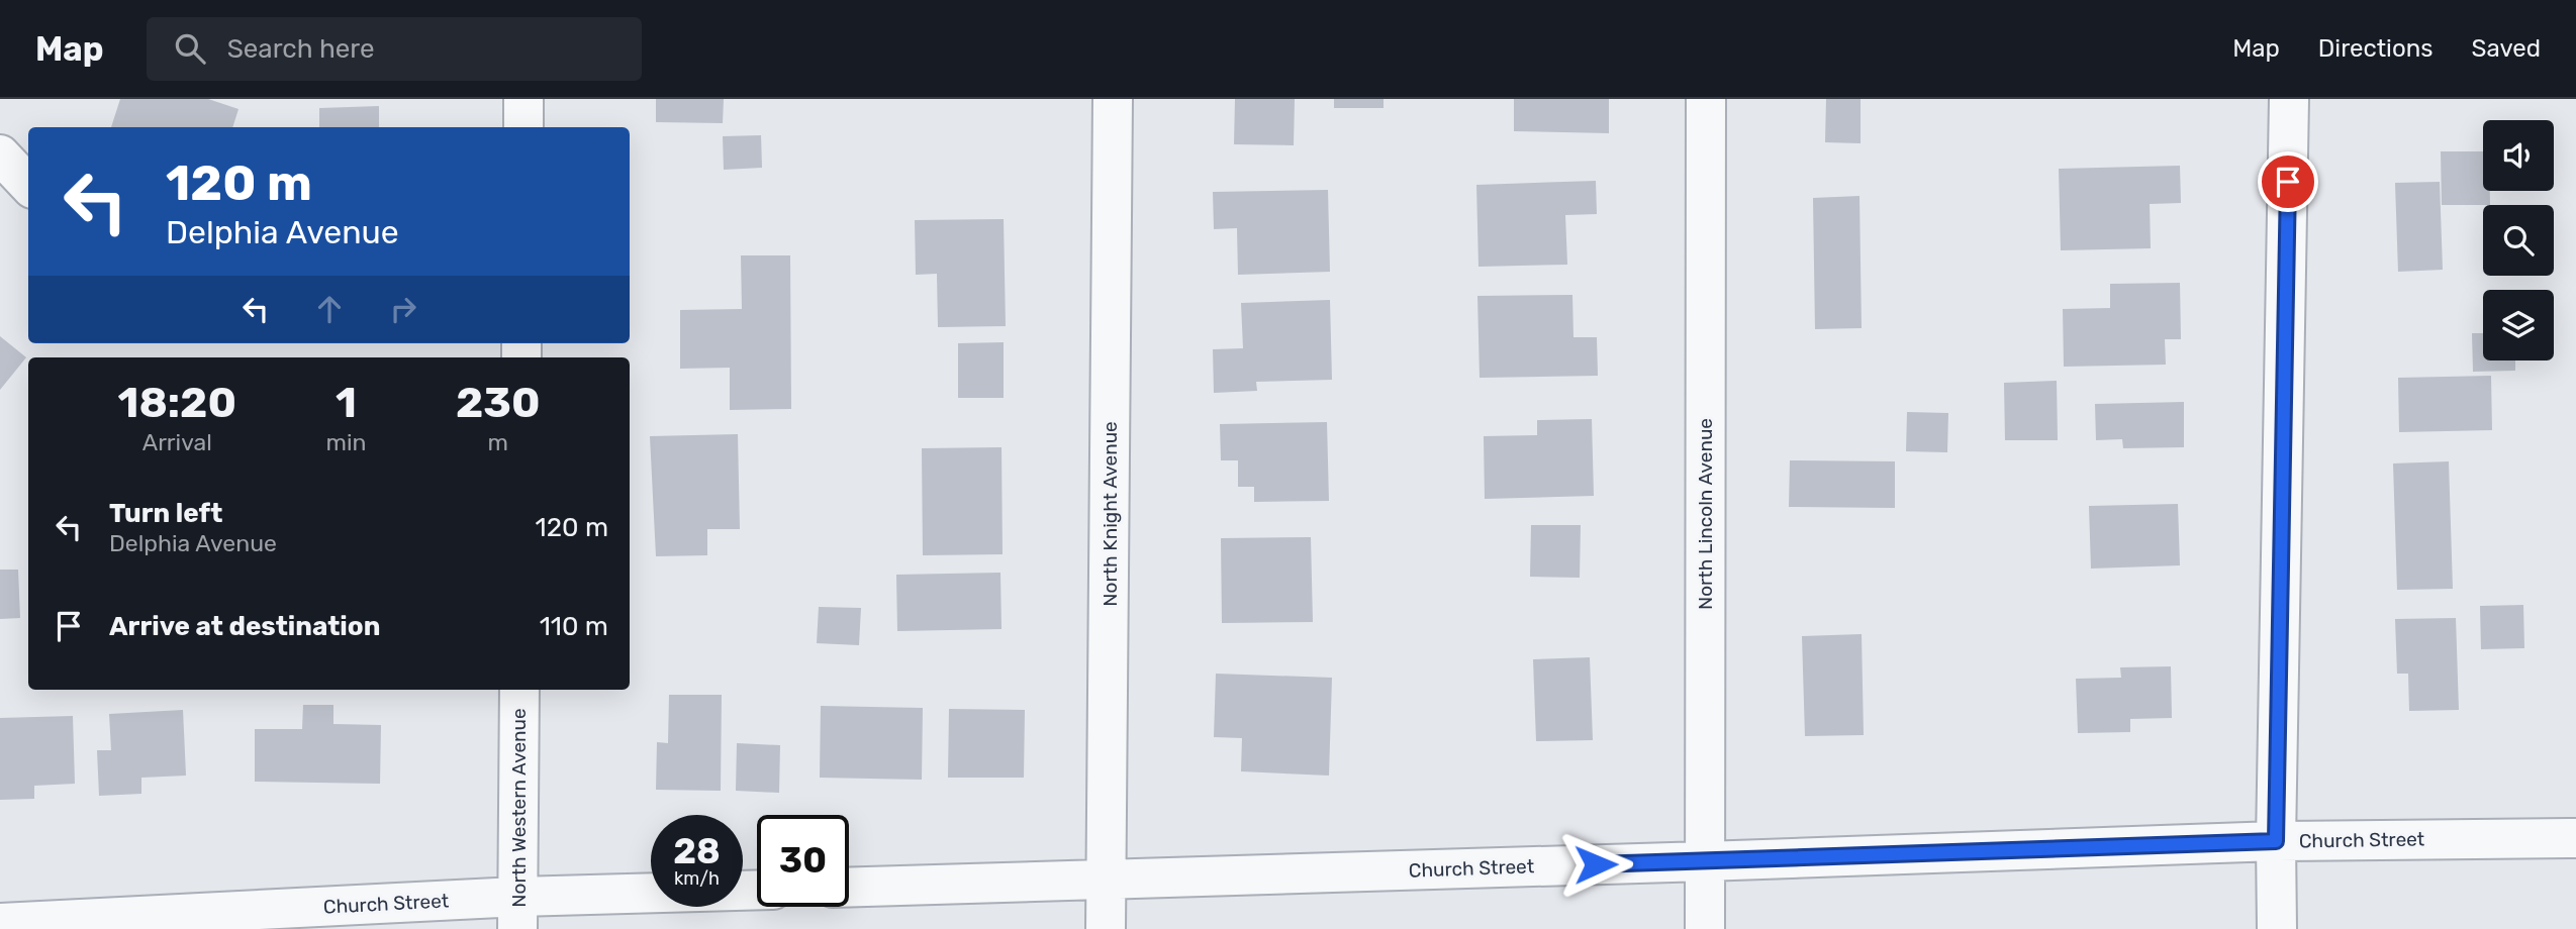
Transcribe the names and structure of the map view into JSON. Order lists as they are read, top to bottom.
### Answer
{
  "streets": {
    "street": [
      "North Knight Avenue",
      "North Lincoln Avenue",
      "North Western Avenue",
      "Church Street"
    ]
  },
  "crossings": [
    ["North Knight Avenue", "Church Street"],
    ["North Lincoln Avenue", "Church Street"],
    ["North Western Avenue", "Church Street"]
  ],
  "page": {
    "header": "Map",
    "search": "Search here",
    "nav": ["Map", "Directions", "Saved"],
    "turn": ["120 m", "Delphia Avenue"],
    "eta": [
      "18:20",
      "Arrival",
      "1",
      "min",
      "230",
      "m"
    ],
    "list": [
      {
        "name": "Turn left",
        "note": "Delphia Avenue",
        "value": "120 m"
      },
      {
        "name": "Arrive at destination",
        "value": "110 m"
      }
    ],
    "speed": "28 km/h",
    "limit": "30"
  }
}
